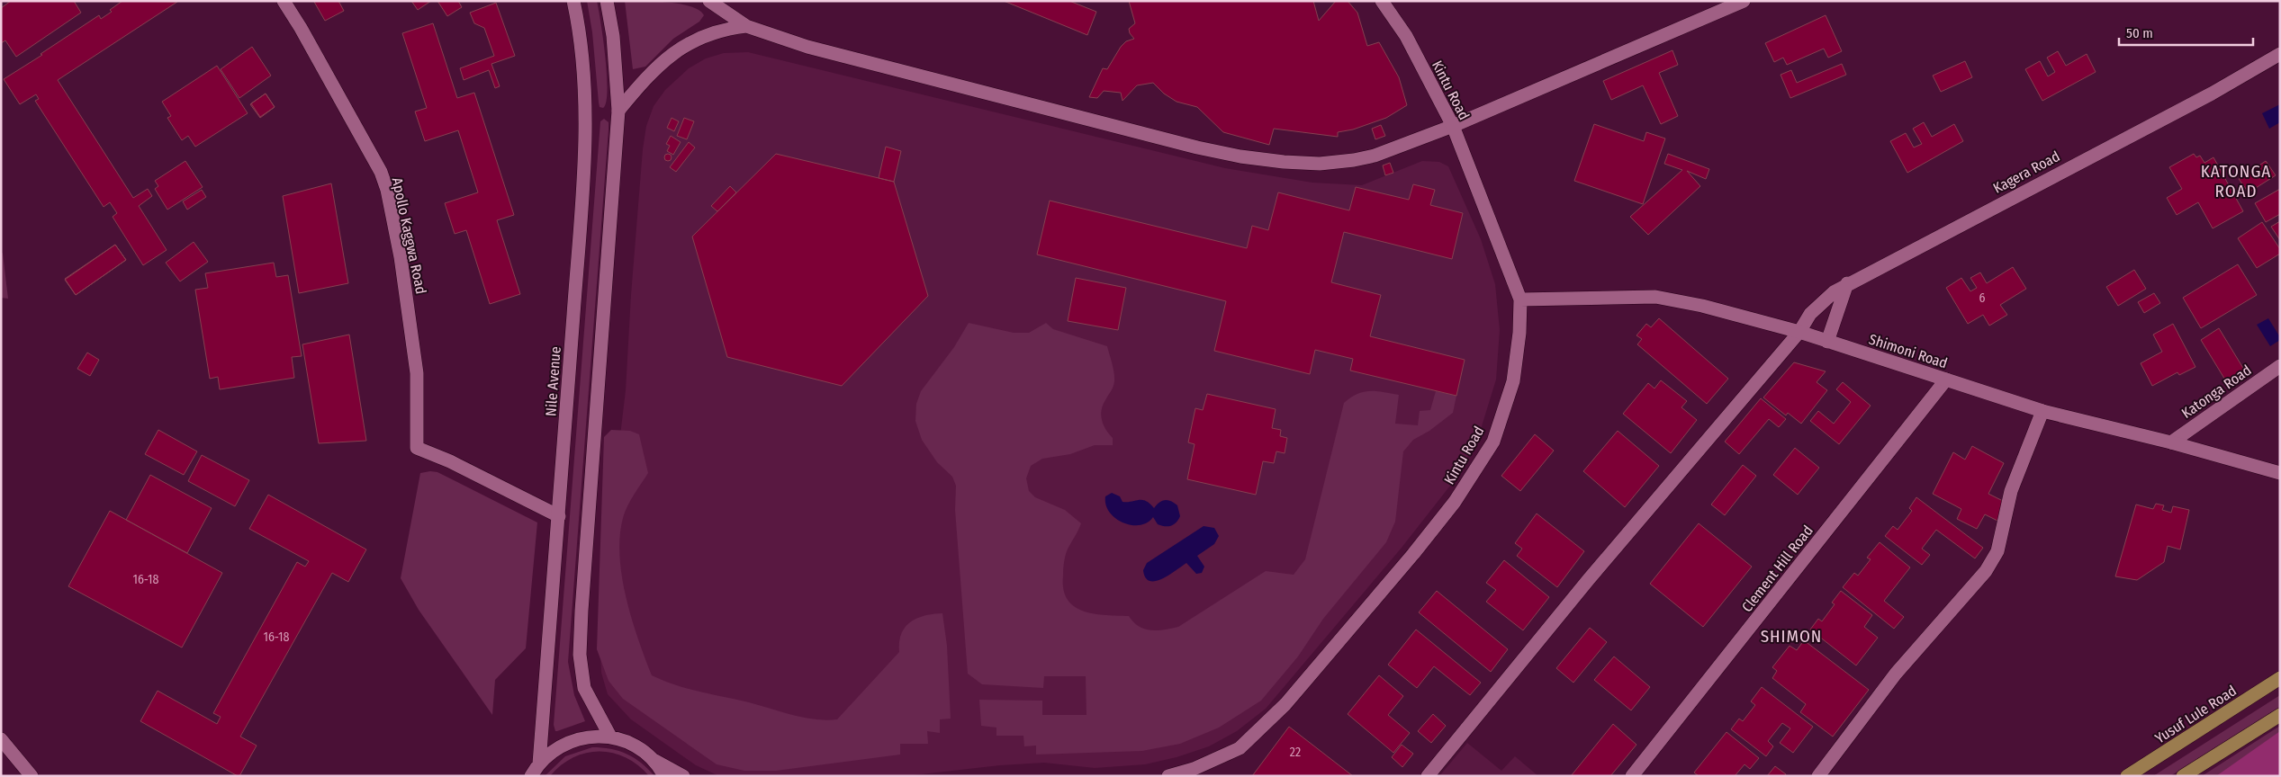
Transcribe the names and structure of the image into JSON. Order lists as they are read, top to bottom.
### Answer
{
  "streets": {
    "main road": ["Yusuf Lule Road"],
    "street": [
      "Kintu Road",
      "Kagera Road",
      "Apollo Kaggwa Road",
      "Shimoni Road",
      "Nile Avenue",
      "Katonga Road",
      "Clement Hill Road"
    ]
  },
  "crossings": [
    ["Kintu Road", "Shimoni Road"],
    ["Kagera Road", "Shimoni Road"],
    ["Apollo Kaggwa Road", "Nile Avenue"],
    ["Shimoni Road", "Katonga Road"],
    ["Shimoni Road", "Clement Hill Road"]
  ],
  "districts": ["KATONGA ROAD", "SHIMON"],
  "house_numbers": [
    "6",
    "16-18",
    "16-18",
    "22"
  ],
  "scale_bar": "50 m"
}
